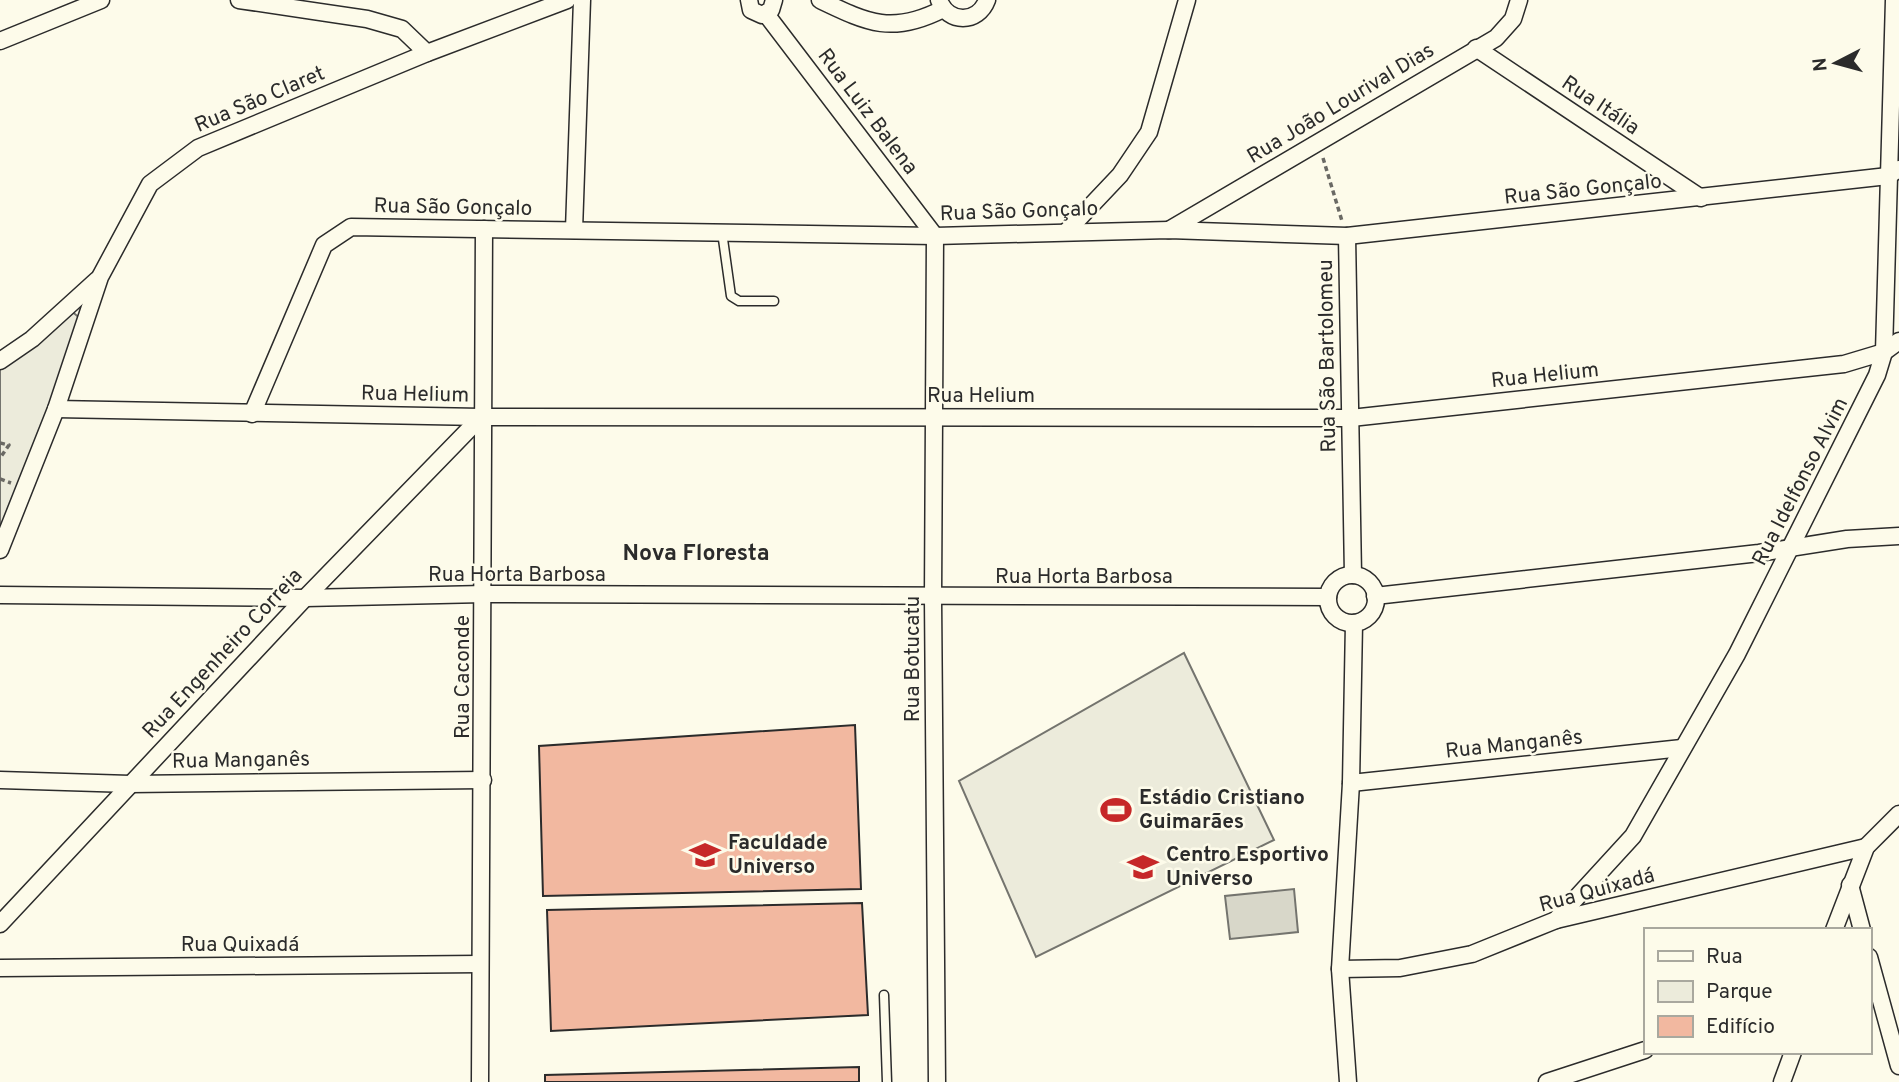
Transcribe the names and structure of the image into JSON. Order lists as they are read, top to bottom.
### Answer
{
  "streets": {
    "street": [
      "Rua São Claret",
      "Rua João Lourival Dias",
      "Rua Itália",
      "Rua Luiz Balena",
      "Rua São Gonçalo",
      "Rua São Bartolomeu",
      "Rua Helium",
      "Rua Idelfonso Alvim",
      "Rua Horta Barbosa",
      "Rua Engenheiro Correia",
      "Rua Botucatu",
      "Rua Caconde",
      "Rua Manganês",
      "Rua Quixadá"
    ]
  },
  "crossings": [
    ["Rua São Claret", "Rua Helium"],
    ["Rua João Lourival Dias", "Rua Itália"],
    ["Rua João Lourival Dias", "Rua São Gonçalo"],
    ["Rua João Lourival Dias", "Rua São Bartolomeu"],
    ["Rua Itália", "Rua São Gonçalo"],
    ["Rua Luiz Balena", "Rua São Gonçalo"],
    ["Rua Luiz Balena", "Rua Botucatu"],
    ["Rua São Gonçalo", "Rua São Bartolomeu"],
    ["Rua São Gonçalo", "Rua Helium"],
    ["Rua São Gonçalo", "Rua Idelfonso Alvim"],
    ["Rua São Gonçalo", "Rua Botucatu"],
    ["Rua São Gonçalo", "Rua Caconde"],
    ["Rua São Bartolomeu", "Rua Helium"],
    ["Rua São Bartolomeu", "Rua Horta Barbosa"],
    ["Rua Helium", "Rua Idelfonso Alvim"],
    ["Rua Helium", "Rua Engenheiro Correia"],
    ["Rua Helium", "Rua Botucatu"],
    ["Rua Helium", "Rua Caconde"],
    ["Rua Idelfonso Alvim", "Rua Manganês"],
    ["Rua Idelfonso Alvim", "Rua Quixadá"],
    ["Rua Horta Barbosa", "Rua Engenheiro Correia"],
    ["Rua Horta Barbosa", "Rua Botucatu"],
    ["Rua Horta Barbosa", "Rua Caconde"],
    ["Rua Engenheiro Correia", "Rua Caconde"],
    ["Rua Engenheiro Correia", "Rua Manganês"],
    ["Rua Caconde", "Rua Manganês"],
    ["Rua Caconde", "Rua Quixadá"]
  ],
  "districts": ["Nova Floresta"],
  "places": {
    "sports": ["Estádio Cristiano Guimarães"],
    "school or university": ["Faculdade Universo", "Centro Esportivo Universo"]
  },
  "legend": ["Rua", "Parque", "Edifício"],
  "north": "left"
}
